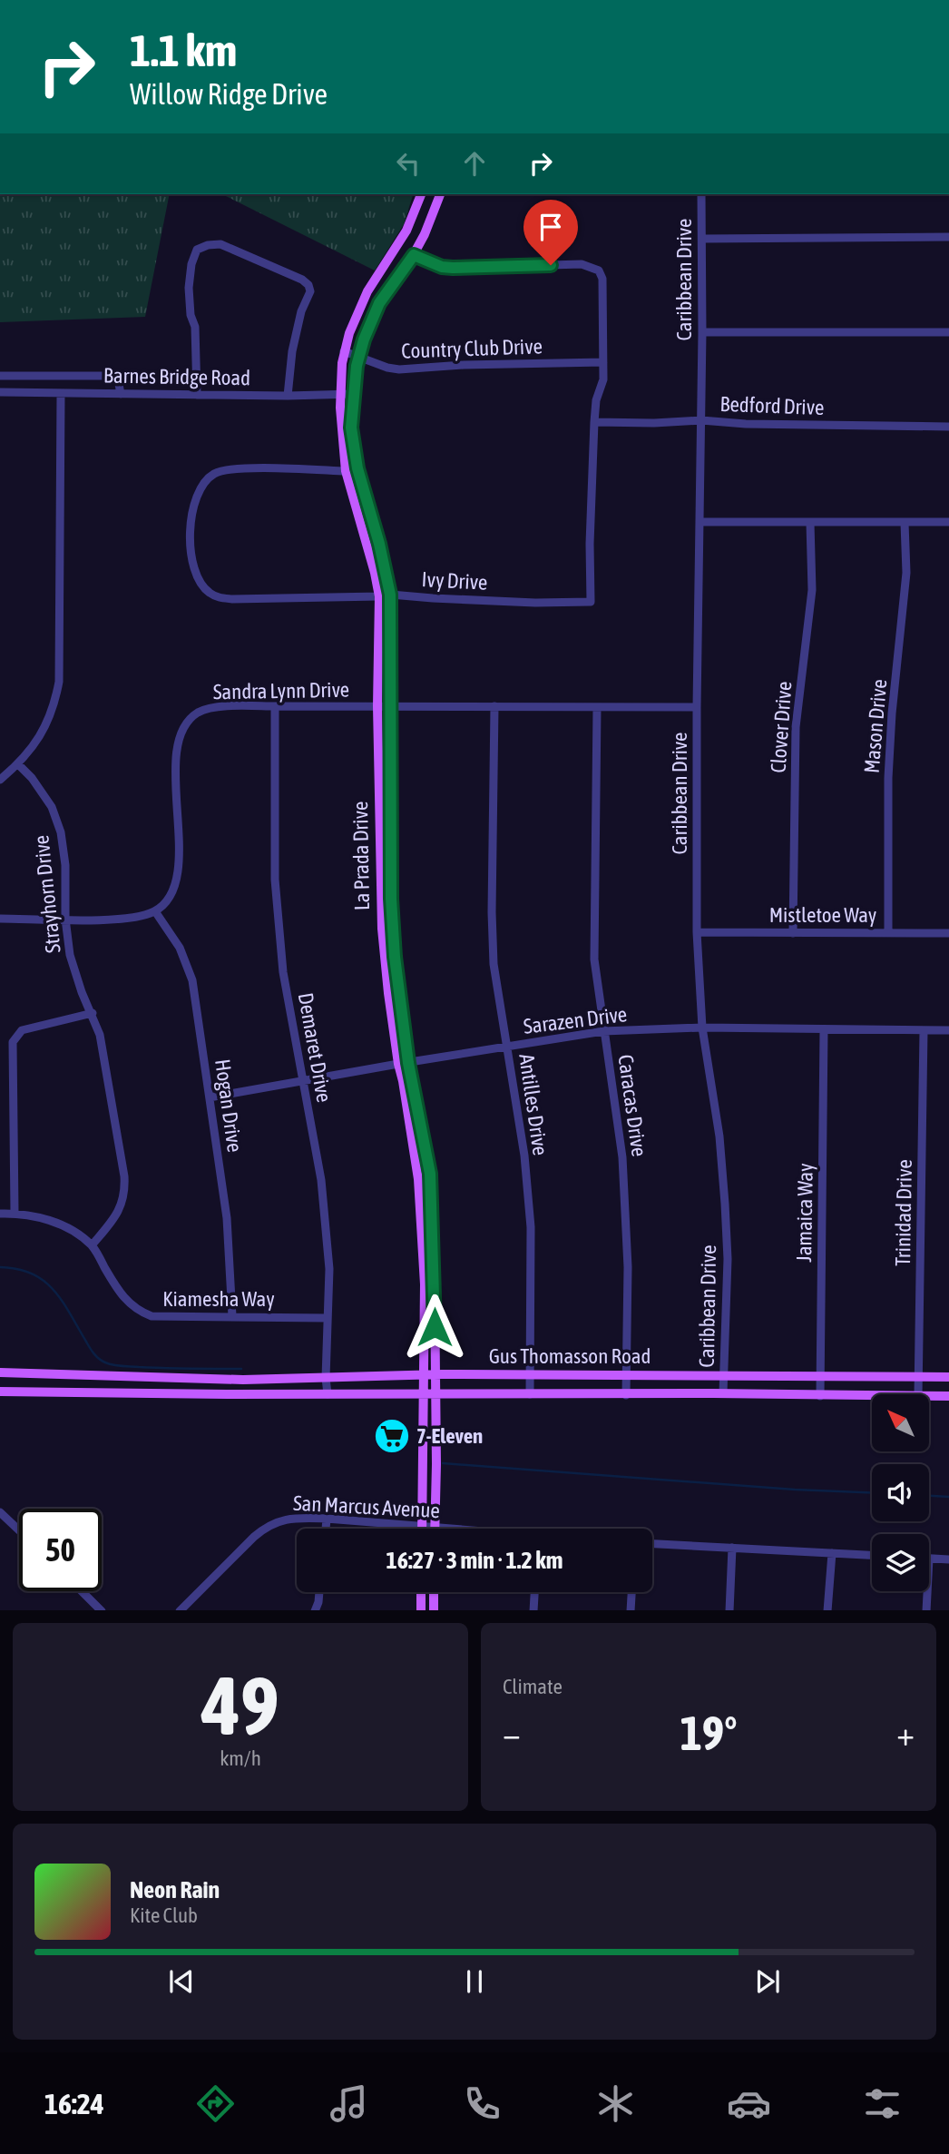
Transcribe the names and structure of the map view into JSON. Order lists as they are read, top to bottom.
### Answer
{
  "streets": {
    "main road": ["La Prada Drive", "Gus Thomasson Road"],
    "street": [
      "Caribbean Drive",
      "Country Club Drive",
      "Barnes Bridge Road",
      "Bedford Drive",
      "Ivy Drive",
      "Sandra Lynn Drive",
      "Mason Drive",
      "Clover Drive",
      "Strayhorn Drive",
      "Mistletoe Way",
      "Sarazen Drive",
      "Demaret Drive",
      "Antilles Drive",
      "Hogan Drive",
      "Caracas Drive",
      "Jamaica Way",
      "Trinidad Drive",
      "Kiamesha Way",
      "San Marcus Avenue"
    ]
  },
  "crossings": [
    ["Caribbean Drive", "Bedford Drive"],
    ["Caribbean Drive", "Sandra Lynn Drive"],
    ["Caribbean Drive", "Mistletoe Way"],
    ["Caribbean Drive", "Sarazen Drive"],
    ["Caribbean Drive", "Gus Thomasson Road"],
    ["Country Club Drive", "Ivy Drive"],
    ["Country Club Drive", "La Prada Drive"],
    ["Barnes Bridge Road", "La Prada Drive"],
    ["Bedford Drive", "Ivy Drive"],
    ["Ivy Drive", "La Prada Drive"],
    ["Sandra Lynn Drive", "La Prada Drive"],
    ["Sandra Lynn Drive", "Demaret Drive"],
    ["Sandra Lynn Drive", "Antilles Drive"],
    ["Sandra Lynn Drive", "Hogan Drive"],
    ["Sandra Lynn Drive", "Caracas Drive"],
    ["Mason Drive", "Mistletoe Way"],
    ["Clover Drive", "Mistletoe Way"],
    ["La Prada Drive", "Sarazen Drive"],
    ["La Prada Drive", "Gus Thomasson Road"],
    ["La Prada Drive", "San Marcus Avenue"],
    ["Strayhorn Drive", "Kiamesha Way"],
    ["Sarazen Drive", "Demaret Drive"],
    ["Sarazen Drive", "Antilles Drive"],
    ["Sarazen Drive", "Hogan Drive"],
    ["Sarazen Drive", "Caracas Drive"],
    ["Sarazen Drive", "Jamaica Way"],
    ["Sarazen Drive", "Trinidad Drive"],
    ["Demaret Drive", "Kiamesha Way"],
    ["Demaret Drive", "Gus Thomasson Road"],
    ["Antilles Drive", "Gus Thomasson Road"],
    ["Hogan Drive", "Kiamesha Way"],
    ["Caracas Drive", "Gus Thomasson Road"],
    ["Jamaica Way", "Gus Thomasson Road"],
    ["Trinidad Drive", "Gus Thomasson Road"]
  ],
  "places": {
    "supermarket": ["7-Eleven"]
  },
  "north": "top left",
  "page": {
    "turn": ["1.1 km", "Willow Ridge Drive"],
    "limit": "50",
    "trip": "16:27 · 3 min · 1.2 km",
    "tile": [
      ["49", "km/h"],
      "Climate"
    ],
    "heat": ["−", "19°", "+"],
    "song": ["Neon Rain", "Kite Club"],
    "tabs": "16:24"
  }
}
